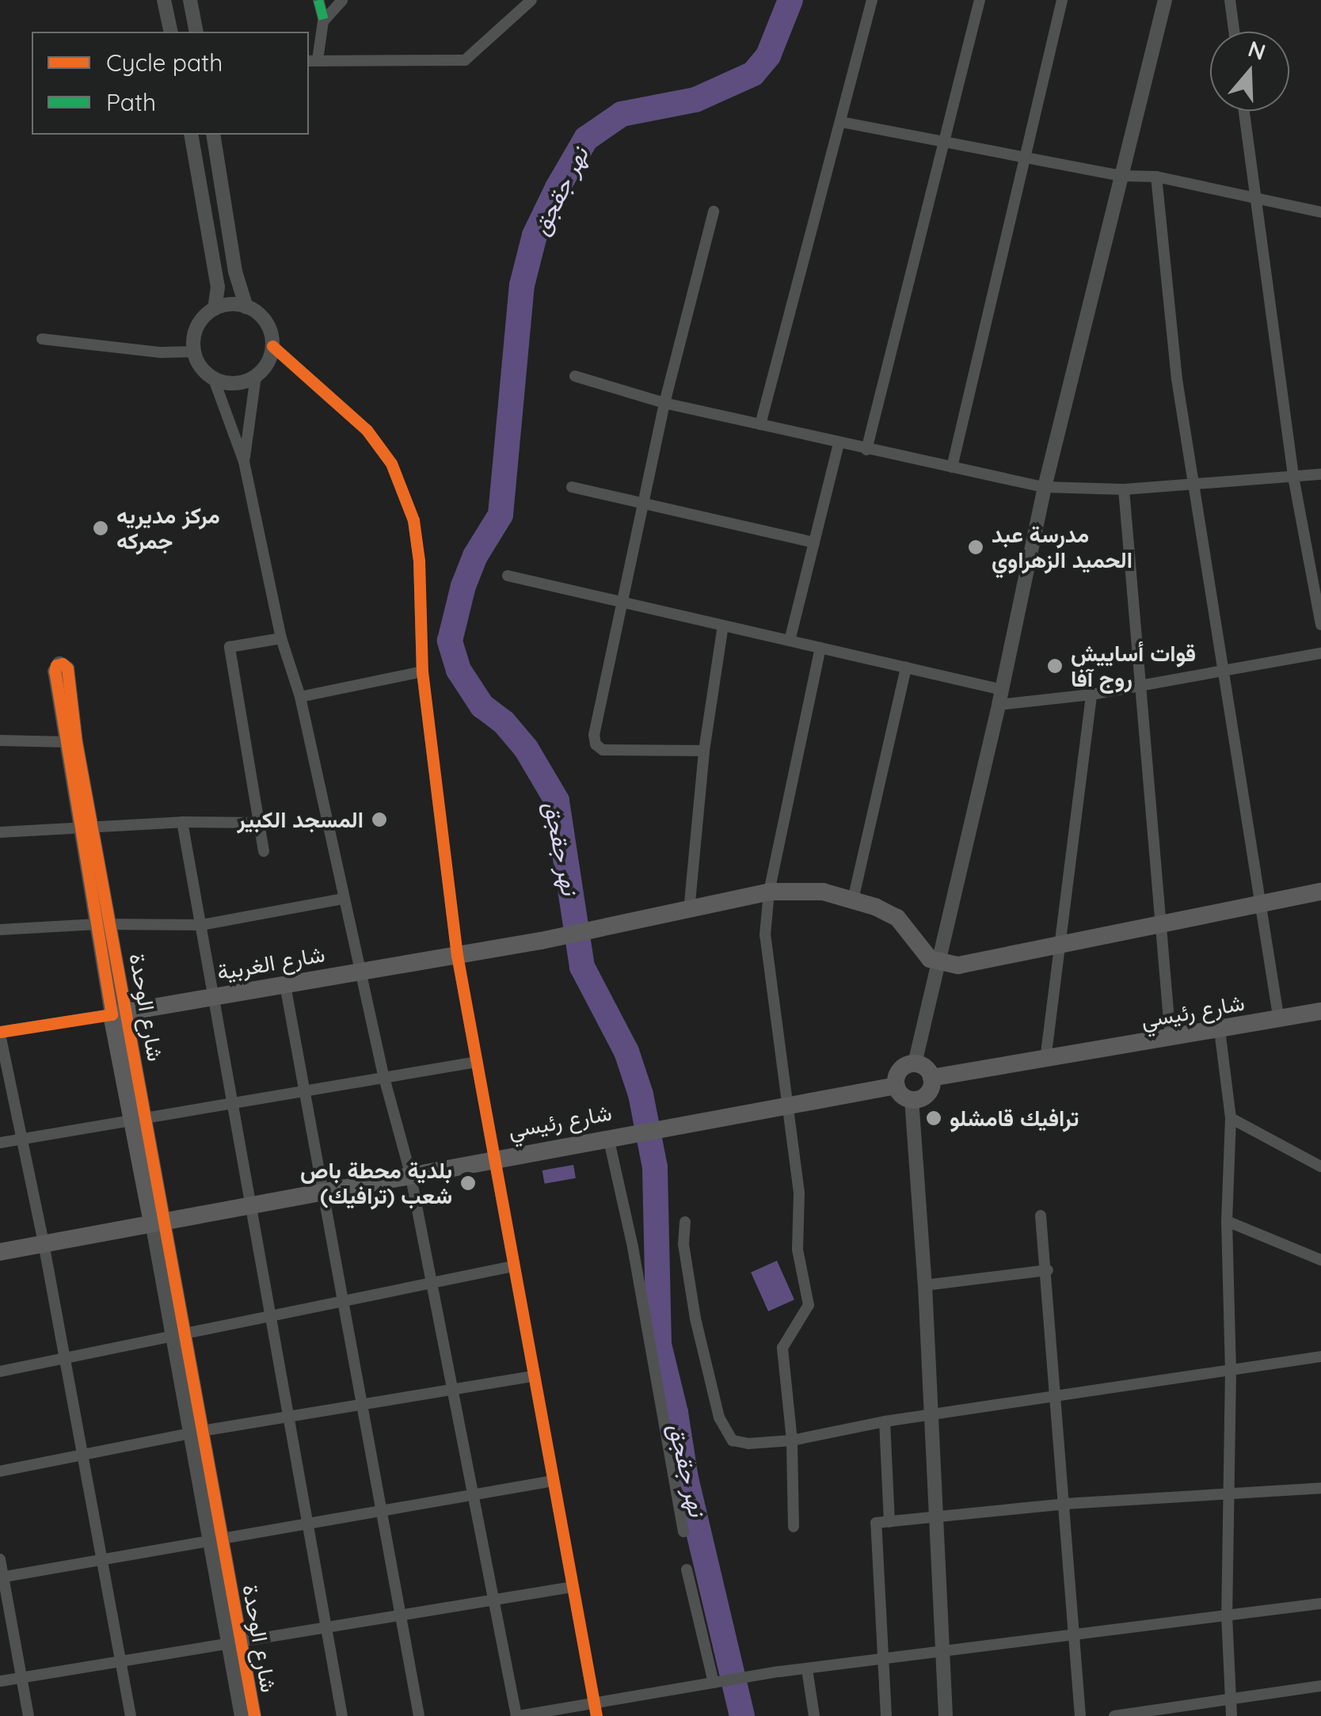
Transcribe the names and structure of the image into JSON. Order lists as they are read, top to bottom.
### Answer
{
  "streets": {
    "highway": ["شارع الغربية", "شارع الوحدة", "شارع رئيسي"]
  },
  "crossings": [
    ["شارع الغربية", "شارع الوحدة"],
    ["شارع الوحدة", "شارع رئيسي"]
  ],
  "water": ["نهر جقجق"],
  "places": [
    "مركز مديريه جمركه",
    "مدرسة عبد الحميد الزهراوي",
    "قوات أساييش روج آفا",
    "المسجد الكبير",
    "ترافيك قامشلو",
    "بلدية محطة باص شعب (ترافيك)"
  ],
  "legend": ["Cycle path", "Path"],
  "north": "top"
}
